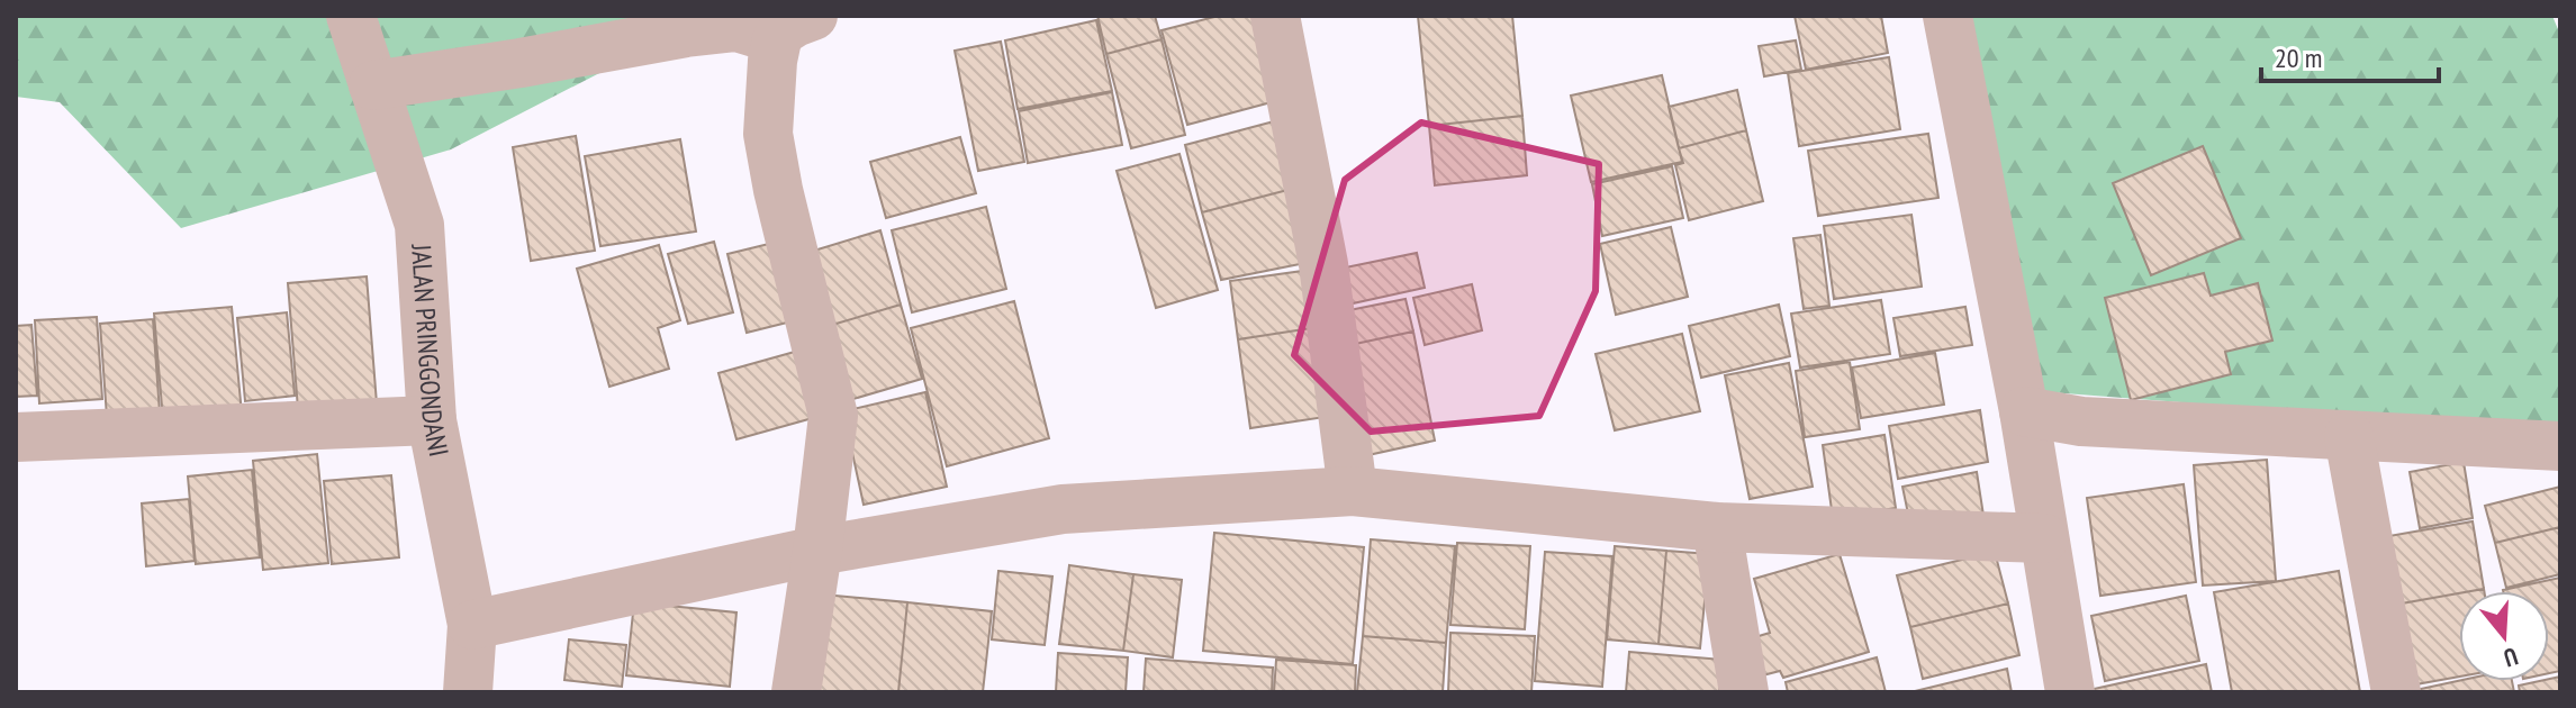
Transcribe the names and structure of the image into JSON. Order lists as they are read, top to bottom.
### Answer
{
  "streets": {
    "street": ["JALAN PRINGGONDANI"]
  },
  "scale_bar": "20 m",
  "north": "bottom"
}
